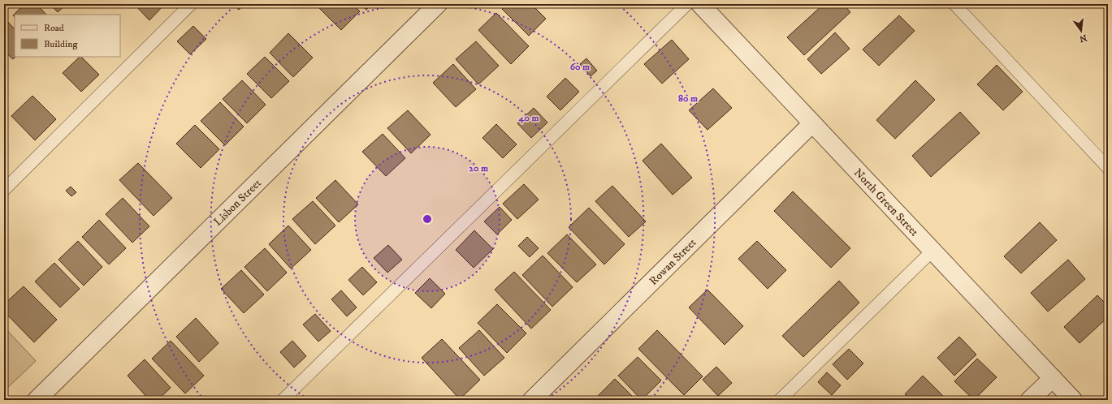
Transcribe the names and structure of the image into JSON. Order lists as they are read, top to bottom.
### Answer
{
  "streets": {
    "street": ["Lisbon Street", "North Green Street", "Rowan Street"]
  },
  "crossings": [
    ["North Green Street", "Rowan Street"]
  ],
  "legend": ["Road", "Building"],
  "north": "bottom",
  "rings": [
    "60 m",
    "80 m",
    "40 m",
    "20 m"
  ]
}
